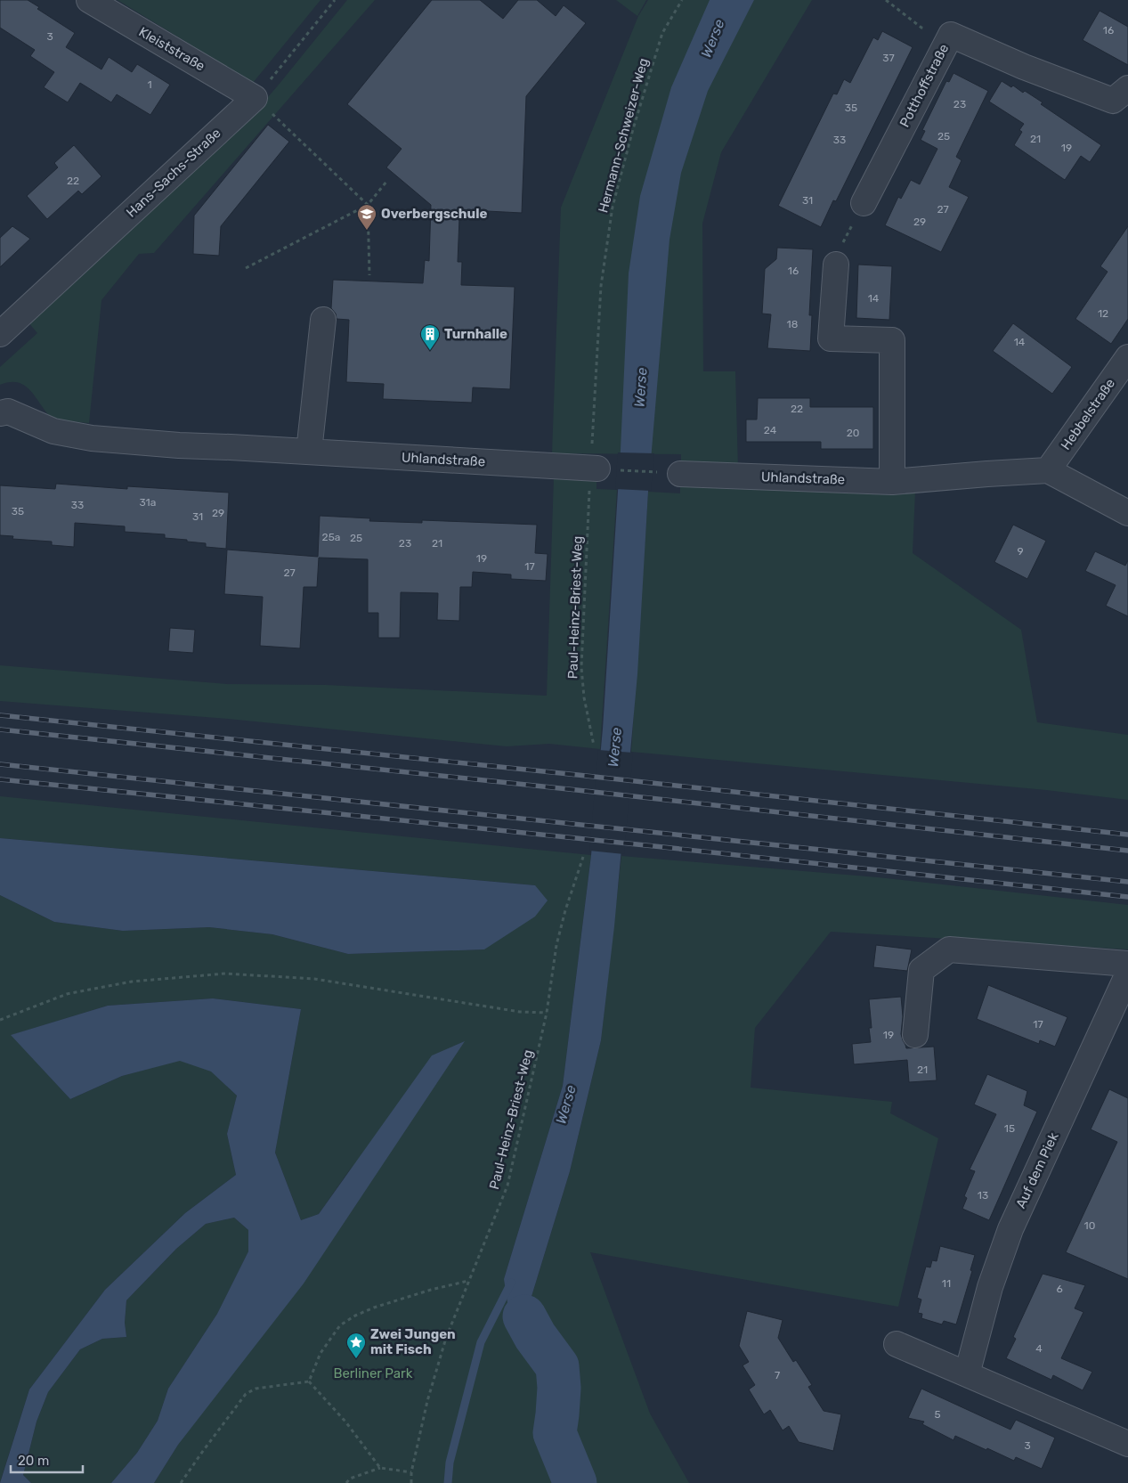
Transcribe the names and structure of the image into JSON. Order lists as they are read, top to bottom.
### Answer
{
  "streets": {
    "street": [
      "Kleiststraße",
      "Potthoffstraße",
      "Hans-Sachs-Straße",
      "Hebbelstraße",
      "Uhlandstraße",
      "Auf dem Piek"
    ],
    "path": ["Hermann-Schweizer-Weg", "Paul-Heinz-Briest-Weg"]
  },
  "crossings": [
    ["Kleiststraße", "Hans-Sachs-Straße"],
    ["Hermann-Schweizer-Weg", "Uhlandstraße"],
    ["Hermann-Schweizer-Weg", "Paul-Heinz-Briest-Weg"],
    ["Hebbelstraße", "Uhlandstraße"],
    ["Uhlandstraße", "Paul-Heinz-Briest-Weg"]
  ],
  "water": ["Werse"],
  "parks": ["Berliner Park"],
  "places": {
    "school or university": ["Overbergschule"],
    "building": ["Turnhalle"],
    "place": ["Zwei Jungen mit Fisch"]
  },
  "house_numbers": [
    "16",
    "3",
    "37",
    "1",
    "23",
    "35",
    "25",
    "21",
    "33",
    "19",
    "22",
    "31",
    "27",
    "29",
    "16",
    "14",
    "12",
    "18",
    "14",
    "22",
    "24",
    "20",
    "31a",
    "33",
    "35",
    "29",
    "31",
    "25a",
    "25",
    "23",
    "21",
    "9",
    "19",
    "17",
    "27",
    "17",
    "19",
    "21",
    "15",
    "13",
    "10",
    "11",
    "6",
    "4",
    "7",
    "5",
    "3"
  ],
  "scale_bar": "20 m"
}
